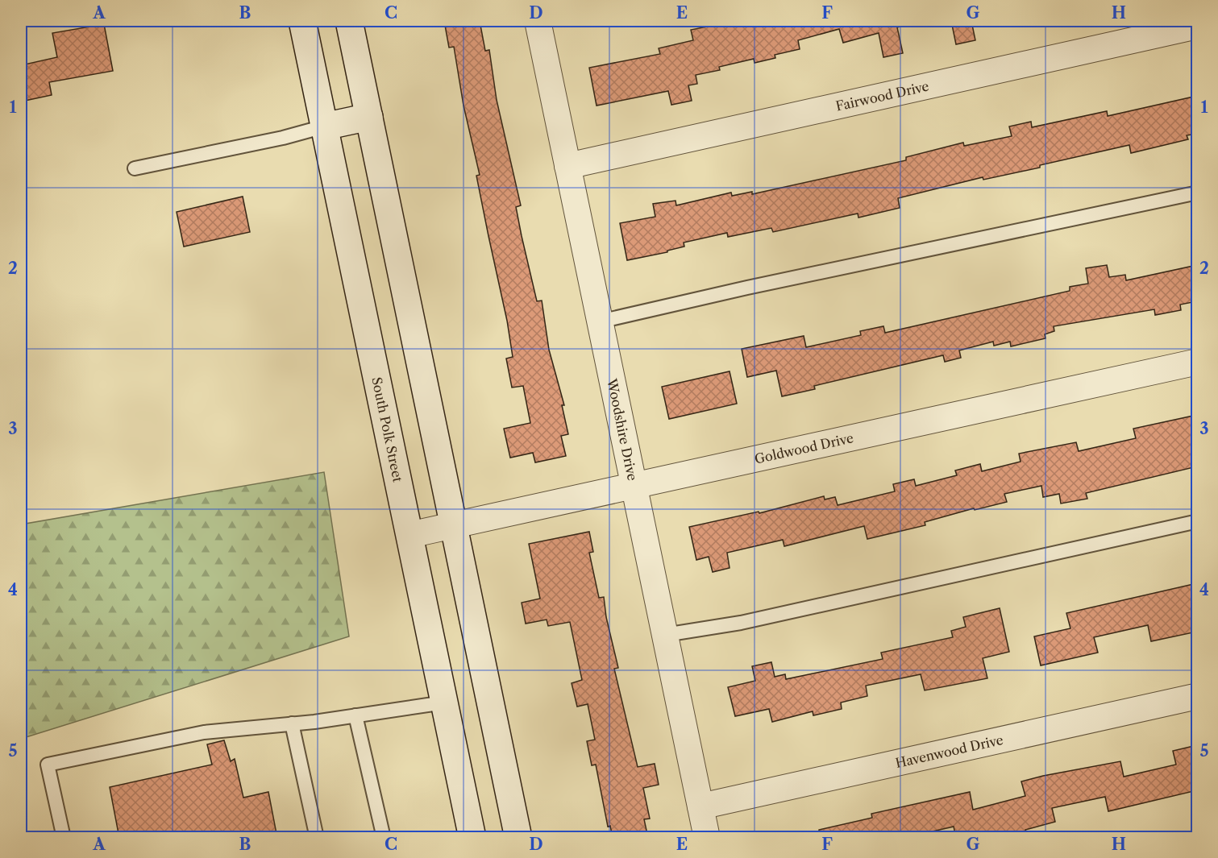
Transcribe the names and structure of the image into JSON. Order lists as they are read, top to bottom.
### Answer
{
  "streets": {
    "main road": ["South Polk Street"],
    "street": [
      "Fairwood Drive",
      "Woodshire Drive",
      "Goldwood Drive",
      "Havenwood Drive"
    ]
  },
  "crossings": [
    ["Fairwood Drive", "Woodshire Drive"],
    ["South Polk Street", "Goldwood Drive"],
    ["Woodshire Drive", "Goldwood Drive"],
    ["Woodshire Drive", "Havenwood Drive"]
  ],
  "grid": {
    "columns": [
      "A",
      "B",
      "C",
      "D",
      "E",
      "F",
      "G",
      "H"
    ],
    "rows": [
      "1",
      "2",
      "3",
      "4",
      "5"
    ]
  }
}
